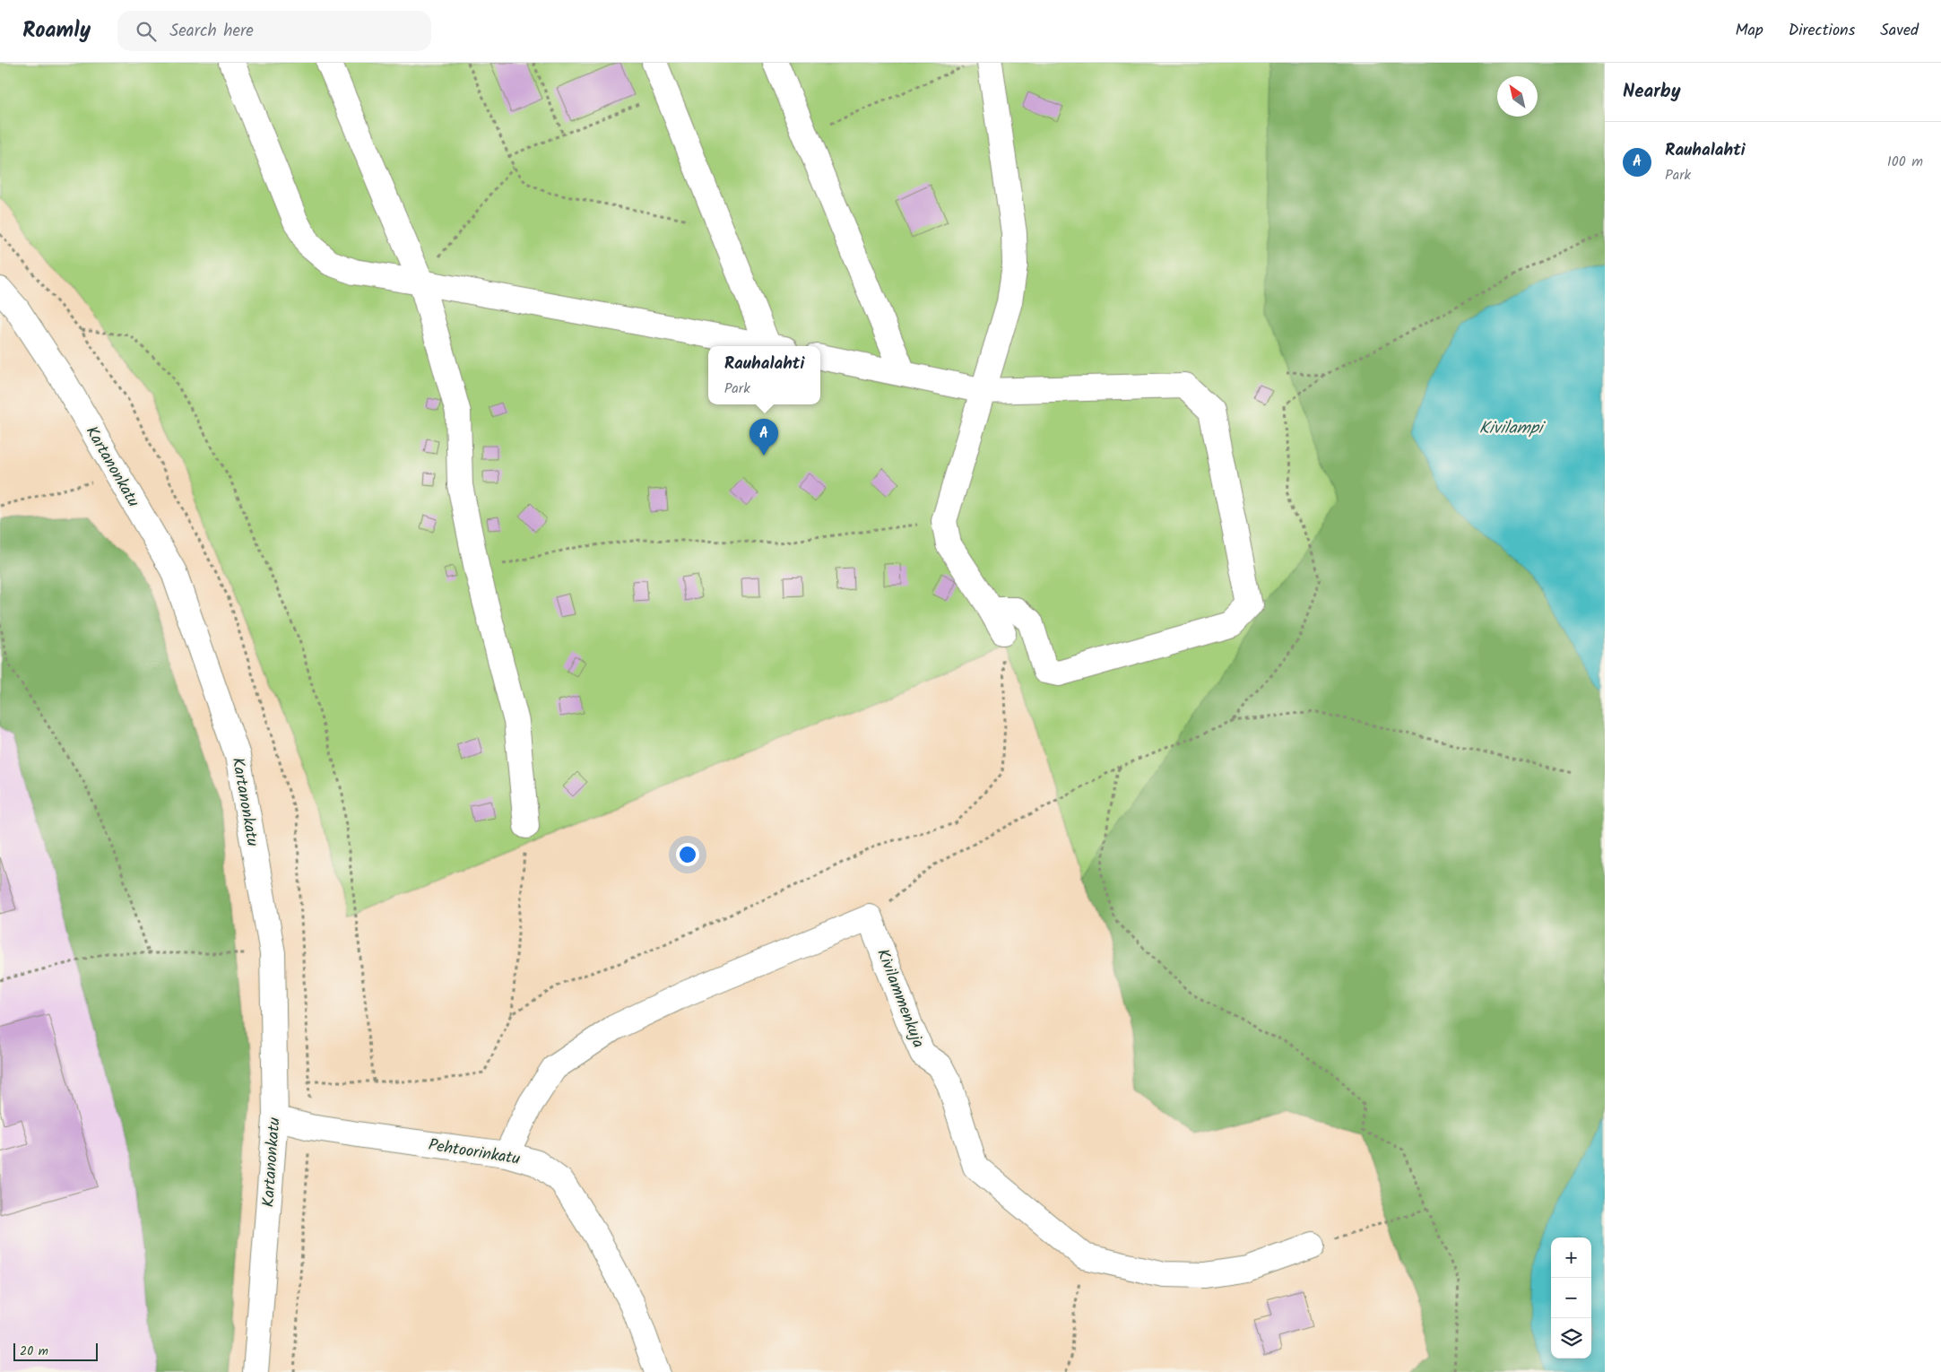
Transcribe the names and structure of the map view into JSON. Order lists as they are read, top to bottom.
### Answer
{
  "streets": {
    "street": ["Kartanonkatu", "Kivilammenkuja", "Pehtoorinkatu"]
  },
  "crossings": [
    ["Kartanonkatu", "Pehtoorinkatu"]
  ],
  "water": ["Kivilampi"],
  "scale_bar": "20 m",
  "north": "top left",
  "page": {
    "header": "Roamly",
    "search": "Search here",
    "nav": ["Map", "Directions", "Saved"],
    "heading": "Nearby",
    "list": [
      {
        "mark": "A",
        "name": "Rauhalahti",
        "note": "Park",
        "value": "100 m"
      }
    ],
    "popup": ["Rauhalahti", "Park"],
    "pins": "A",
    "map_buttons": ["+", "−"],
    "scale": "20 m"
  }
}
